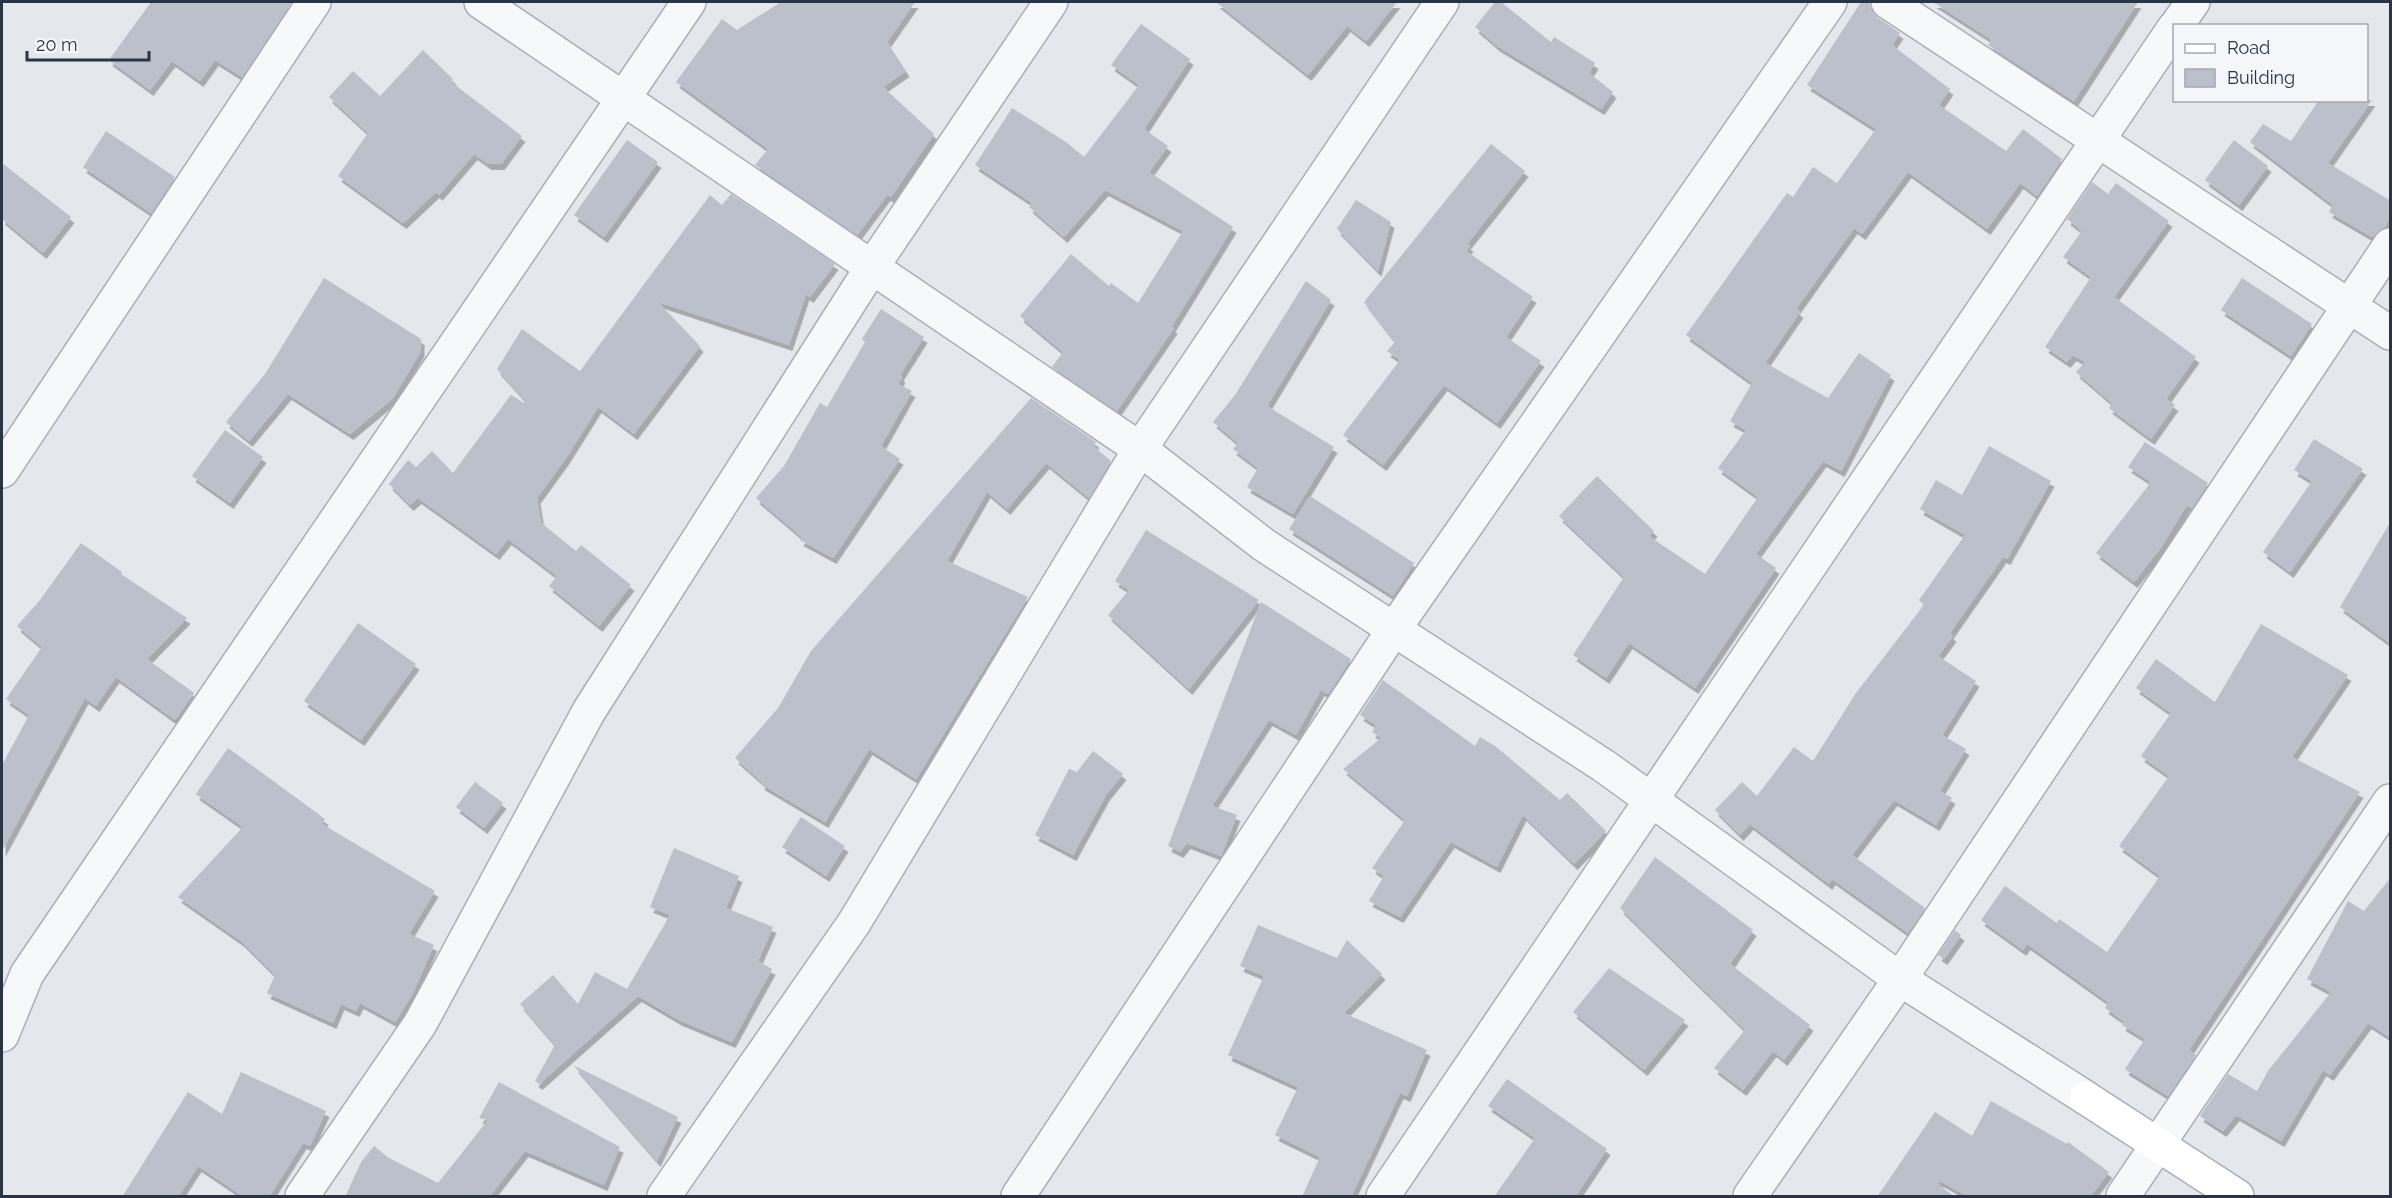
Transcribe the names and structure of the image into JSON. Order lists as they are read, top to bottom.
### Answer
{
  "legend": ["Road", "Building"],
  "scale_bar": "20 m"
}
